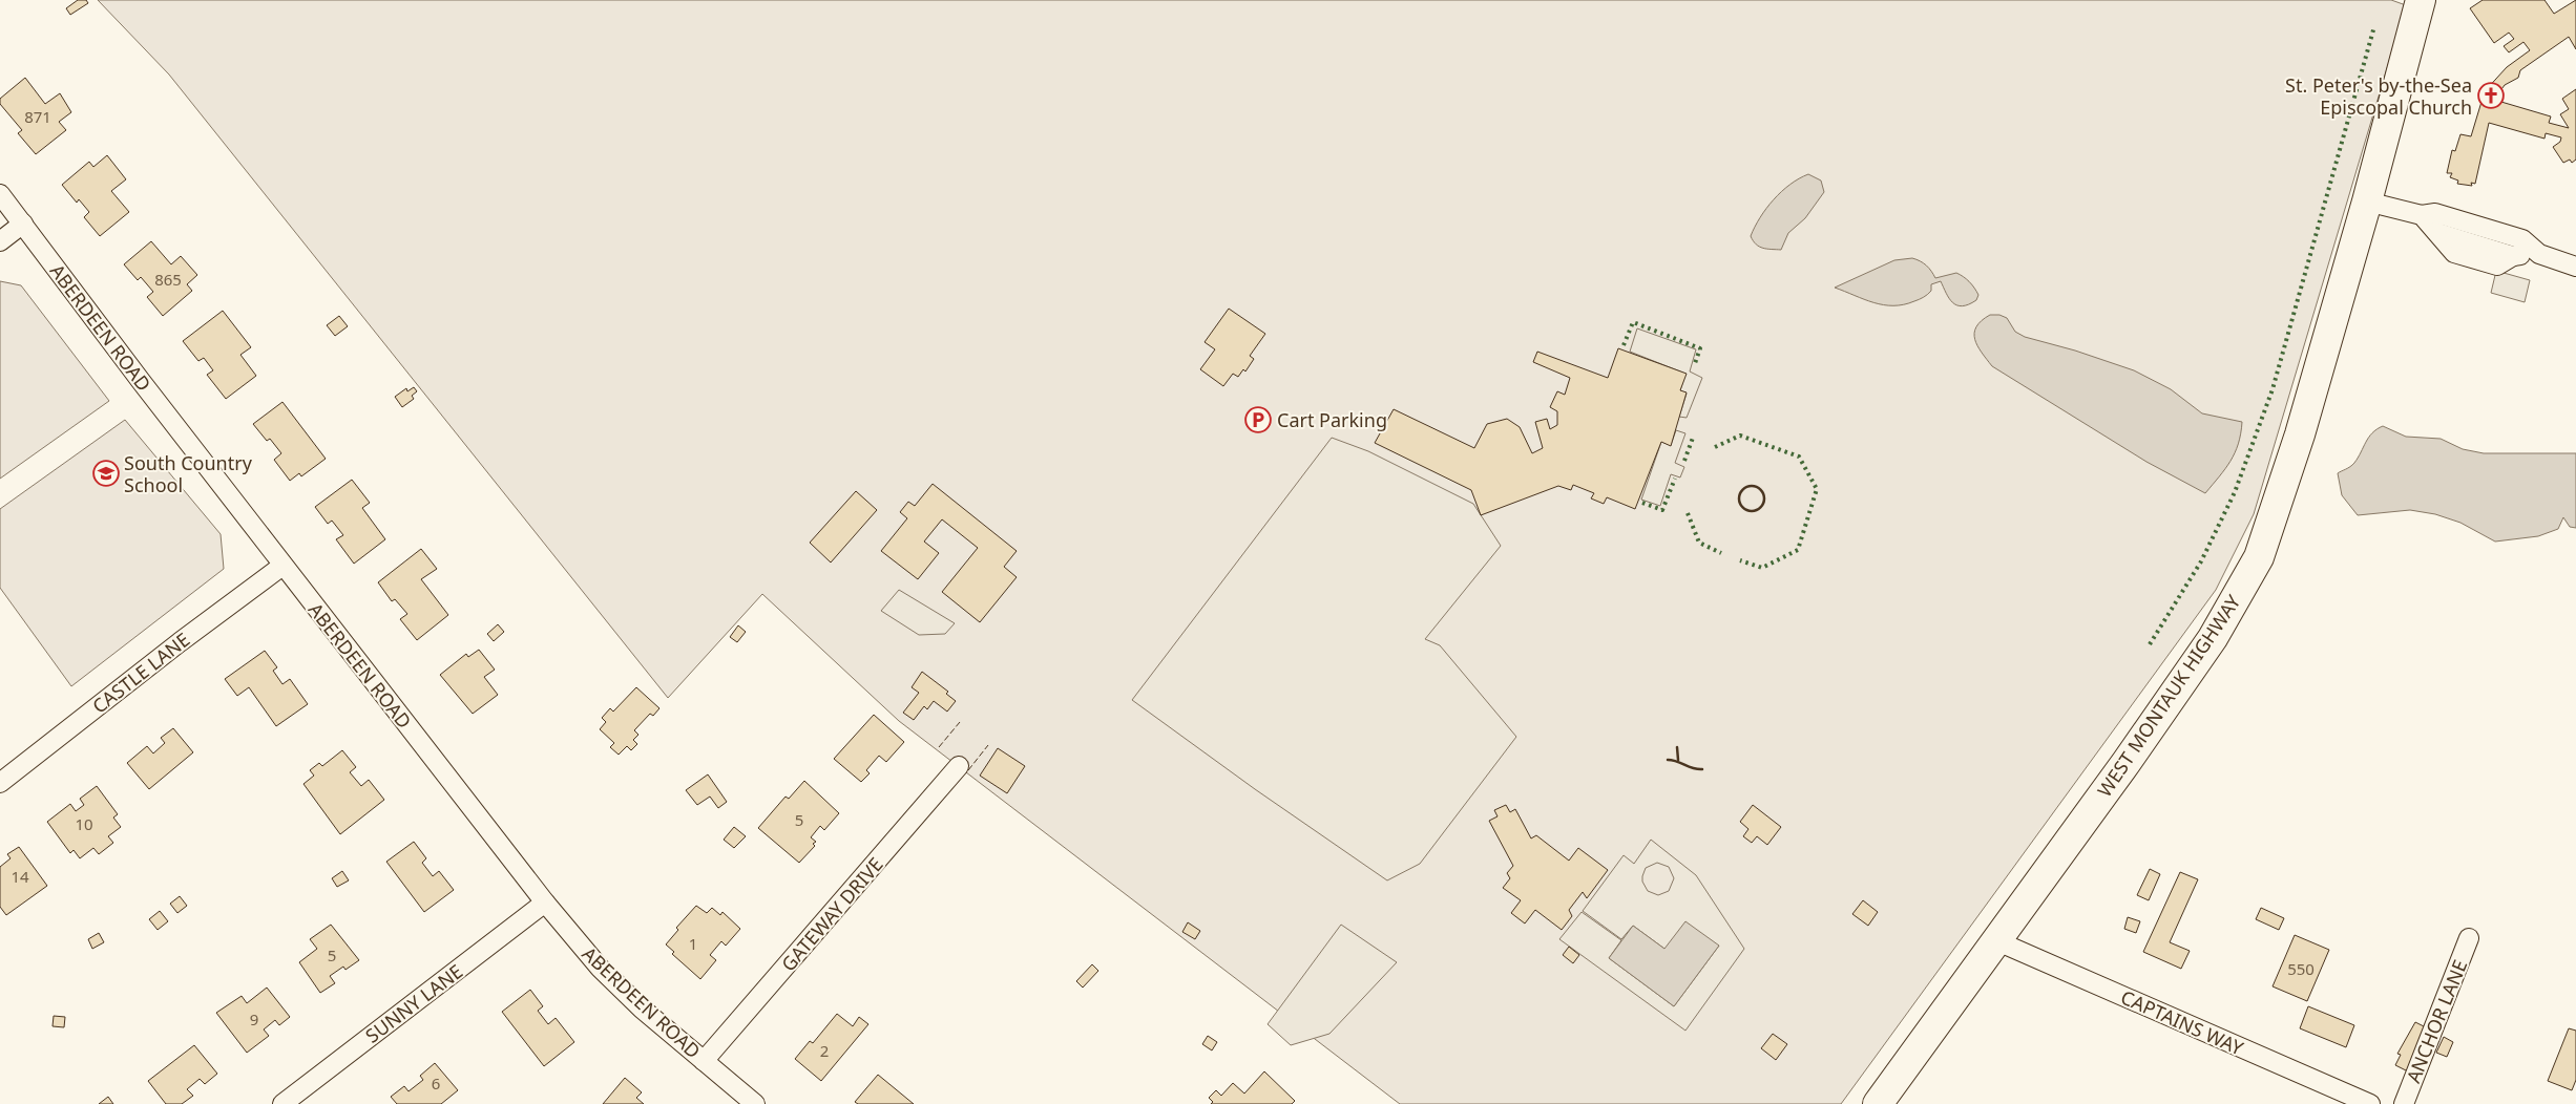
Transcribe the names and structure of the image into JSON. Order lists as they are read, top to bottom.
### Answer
{
  "streets": {
    "main road": ["WEST MONTAUK HIGHWAY"],
    "street": [
      "ABERDEEN ROAD",
      "CASTLE LANE",
      "GATEWAY DRIVE",
      "SUNNY LANE",
      "ANCHOR LANE",
      "CAPTAINS WAY"
    ]
  },
  "crossings": [
    ["ABERDEEN ROAD", "CASTLE LANE"],
    ["ABERDEEN ROAD", "GATEWAY DRIVE"],
    ["ABERDEEN ROAD", "SUNNY LANE"],
    ["WEST MONTAUK HIGHWAY", "CAPTAINS WAY"]
  ],
  "places": {
    "church": ["St. Peter's by-the-Sea Episcopal Church"],
    "parking": ["Cart Parking"],
    "school or university": ["South Country School"]
  },
  "house_numbers": [
    "871",
    "865",
    "5",
    "10",
    "14",
    "1",
    "5",
    "550",
    "9",
    "2",
    "6"
  ]
}
